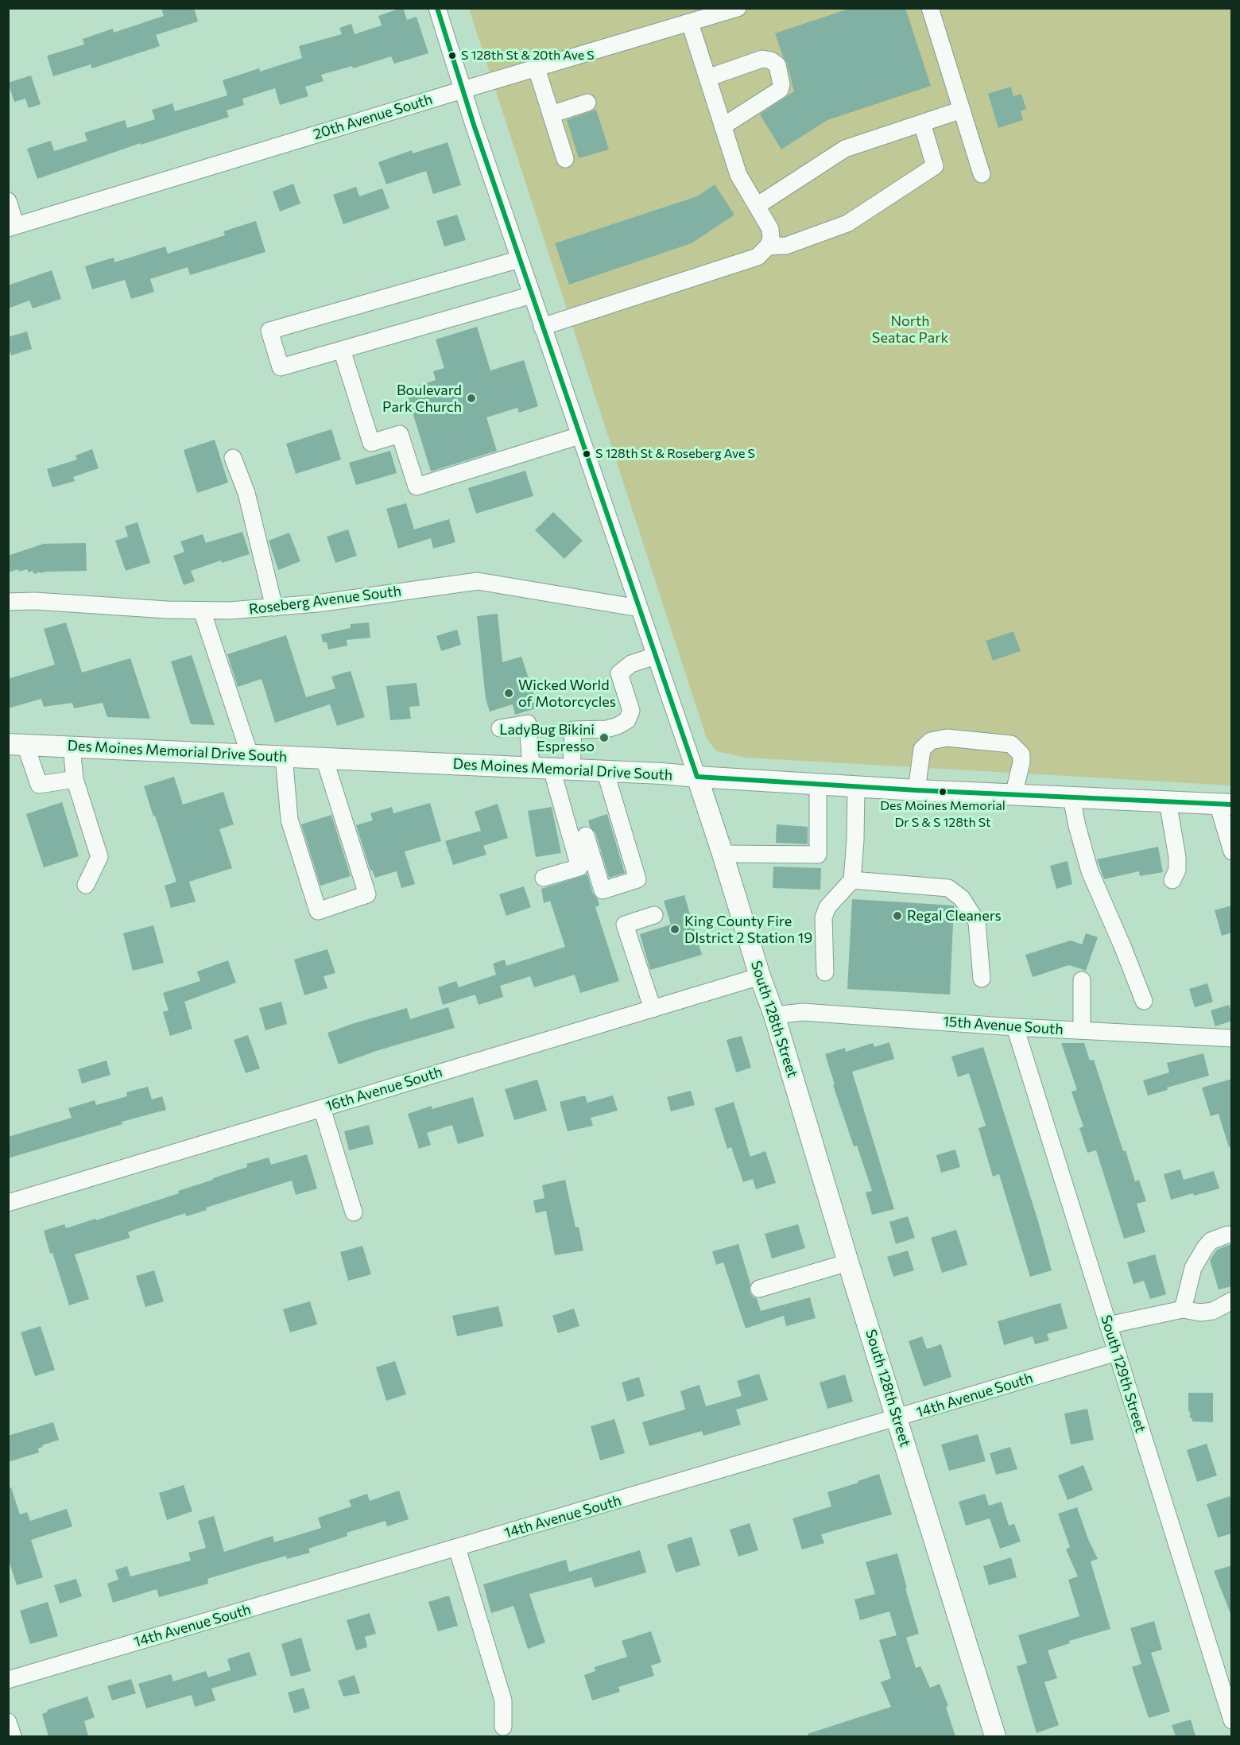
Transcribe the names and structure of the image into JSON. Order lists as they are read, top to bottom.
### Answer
{
  "streets": {
    "main road": ["Des Moines Memorial Drive South", "South 128th Street"],
    "street": [
      "20th Avenue South",
      "Roseberg Avenue South",
      "15th Avenue South",
      "16th Avenue South",
      "South 129th Street",
      "14th Avenue South"
    ]
  },
  "crossings": [
    ["20th Avenue South", "South 128th Street"],
    ["Roseberg Avenue South", "South 128th Street"],
    ["Des Moines Memorial Drive South", "South 128th Street"],
    ["South 128th Street", "15th Avenue South"],
    ["South 128th Street", "16th Avenue South"],
    ["South 128th Street", "14th Avenue South"],
    ["15th Avenue South", "South 129th Street"],
    ["South 129th Street", "14th Avenue South"]
  ],
  "parks": ["North Seatac Park"],
  "places": [
    "S 128th St & 20th Ave S",
    "Boulevard Park Church",
    "S 128th St & Roseberg Ave S",
    "Wicked World of Motorcycles",
    "LadyBug Bikini Espresso",
    "Des Moines Memorial Dr S & S 128th St",
    "Regal Cleaners",
    "King County Fire DIstrict 2 Station 19"
  ]
}
